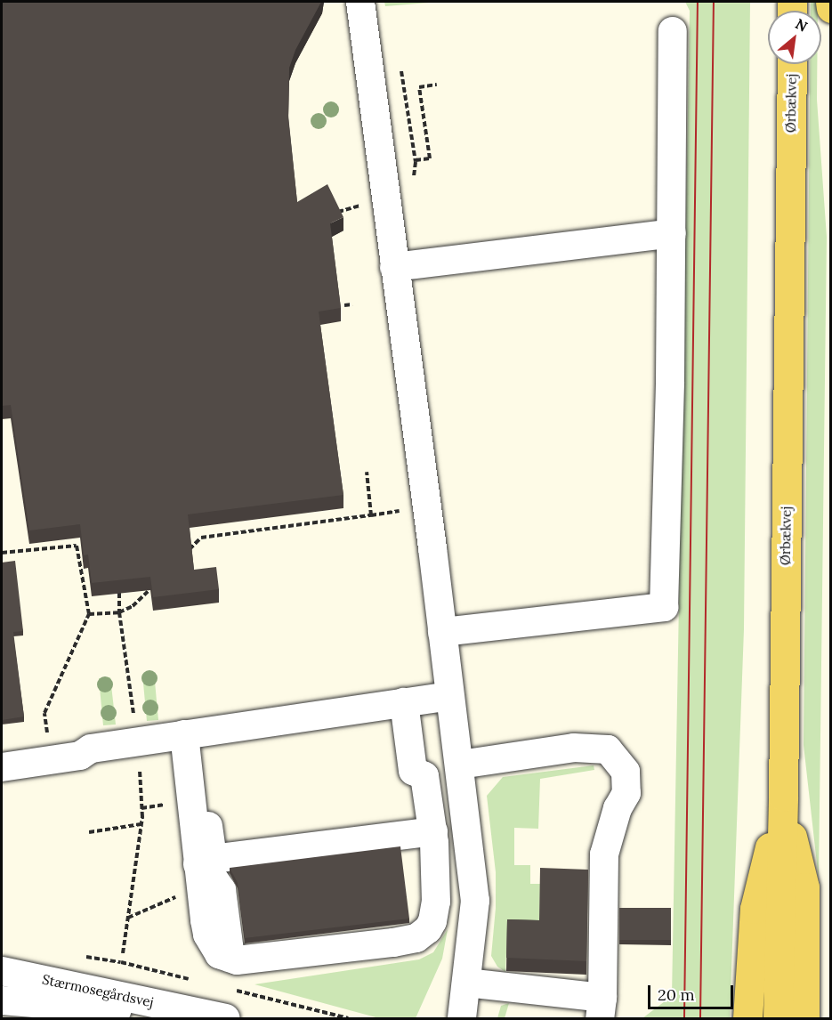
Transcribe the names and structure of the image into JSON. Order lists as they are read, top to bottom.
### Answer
{
  "streets": {
    "main road": ["Ørbækvej"],
    "street": ["Stærmosegårdsvej"]
  },
  "scale_bar": "20 m",
  "north": "top right"
}
